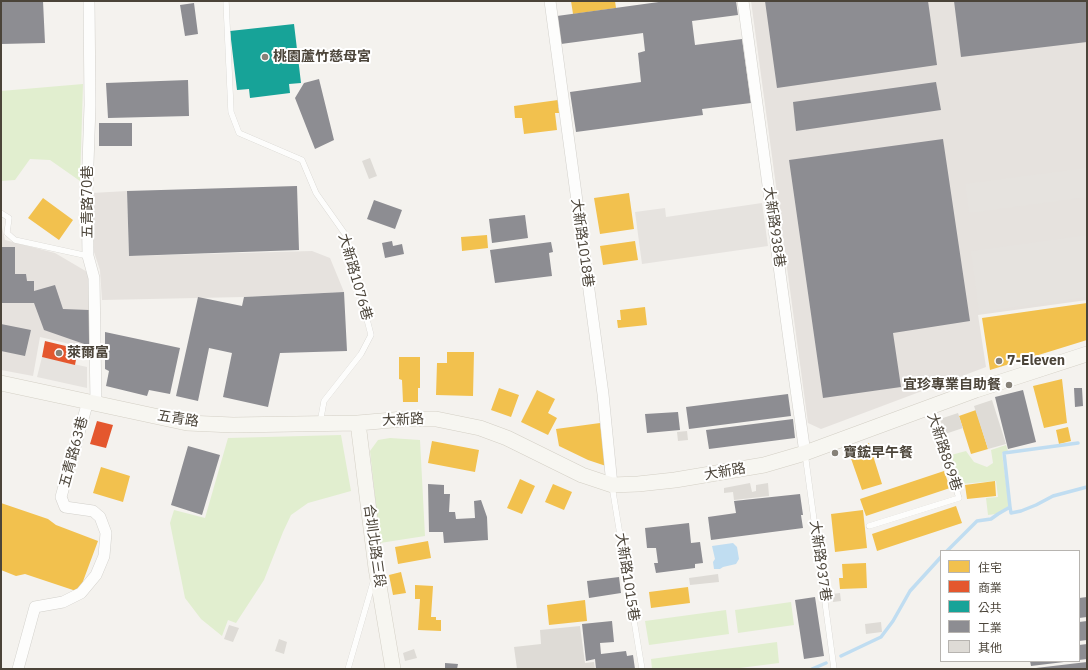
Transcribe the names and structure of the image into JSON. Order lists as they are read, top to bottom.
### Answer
{
  "streets": {
    "street": [
      "五青路70巷",
      "大新路938巷",
      "大新路1018巷",
      "五青路",
      "大新路",
      "五青路63巷",
      "合圳北路三段"
    ],
    "lane": [
      "大新路1076巷",
      "大新路869巷",
      "大新路937巷",
      "大新路1015巷"
    ]
  },
  "crossings": [
    ["五青路70巷", "五青路"],
    ["五青路70巷", "五青路63巷"],
    ["大新路938巷", "大新路"],
    ["大新路938巷", "大新路937巷"],
    ["大新路1018巷", "大新路"],
    ["大新路1018巷", "大新路1015巷"],
    ["大新路1076巷", "五青路"],
    ["五青路", "大新路"],
    ["五青路", "五青路63巷"],
    ["五青路", "合圳北路三段"],
    ["大新路", "大新路869巷"],
    ["大新路", "合圳北路三段"],
    ["大新路", "大新路937巷"],
    ["大新路", "大新路1015巷"]
  ],
  "places": [
    "桃園蘆竹慈母宮",
    "萊爾富",
    "7-Eleven",
    "宜珍專業自助餐",
    "寶鋐早午餐"
  ],
  "legend": [
    "住宅",
    "商業",
    "公共",
    "工業",
    "其他"
  ]
}
